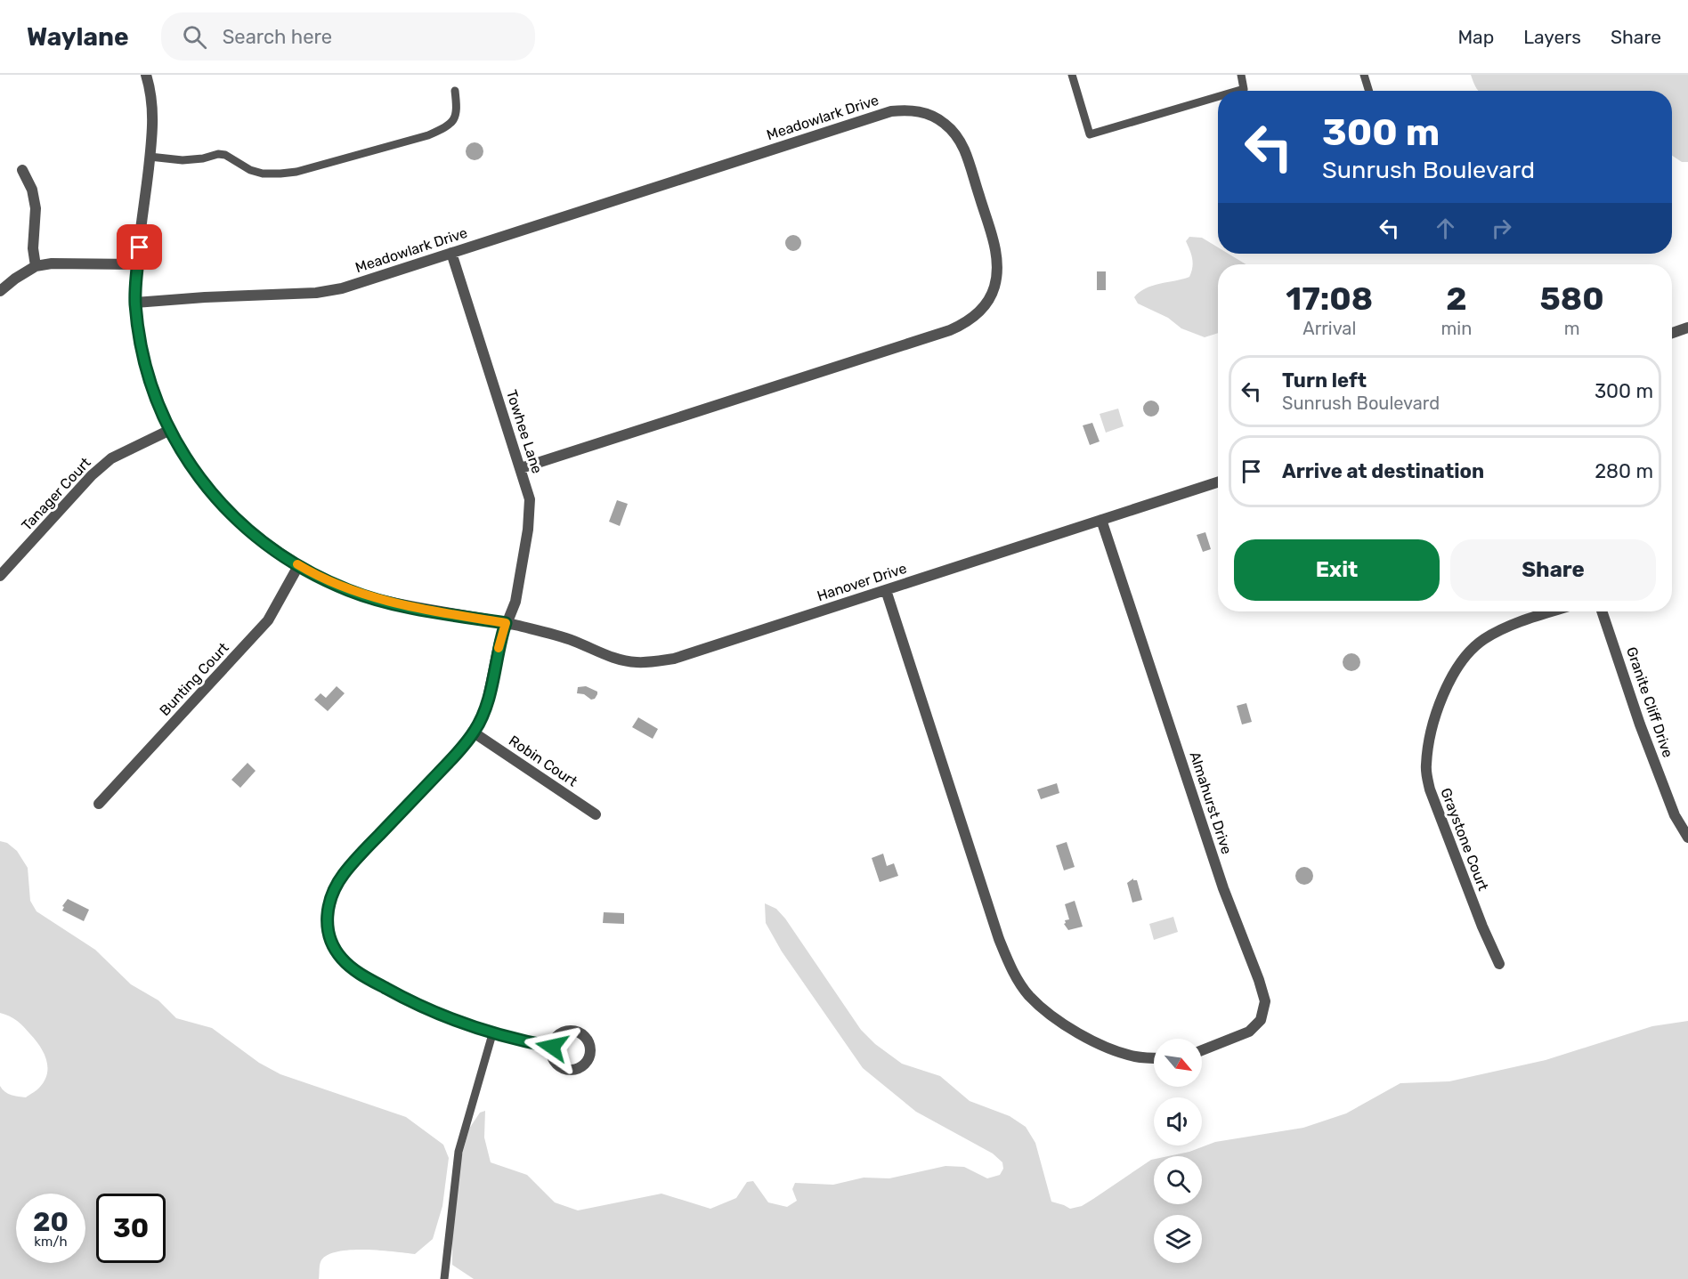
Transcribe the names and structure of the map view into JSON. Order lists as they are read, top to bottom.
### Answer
{
  "streets": {
    "street": [
      "Meadowlark Drive",
      "Towhee Lane",
      "Tanager Court",
      "Hanover Drive",
      "Bunting Court",
      "Granite Cliff Drive",
      "Robin Court",
      "Almahurst Drive",
      "Graystone Court"
    ]
  },
  "crossings": [
    ["Meadowlark Drive", "Towhee Lane"],
    ["Meadowlark Drive", "Hanover Drive"],
    ["Towhee Lane", "Hanover Drive"],
    ["Towhee Lane", "Robin Court"],
    ["Tanager Court", "Hanover Drive"],
    ["Hanover Drive", "Bunting Court"],
    ["Hanover Drive", "Almahurst Drive"]
  ],
  "north": "bottom right",
  "page": {
    "header": "Waylane",
    "search": "Search here",
    "nav": ["Map", "Layers", "Share"],
    "turn": ["300 m", "Sunrush Boulevard"],
    "eta": [
      "17:08",
      "Arrival",
      "2",
      "min",
      "580",
      "m"
    ],
    "list": [
      {
        "name": "Turn left",
        "note": "Sunrush Boulevard",
        "value": "300 m"
      },
      {
        "name": "Arrive at destination",
        "value": "280 m"
      }
    ],
    "buttons": ["Exit", "Share"],
    "speed": "20 km/h",
    "limit": "30"
  }
}
